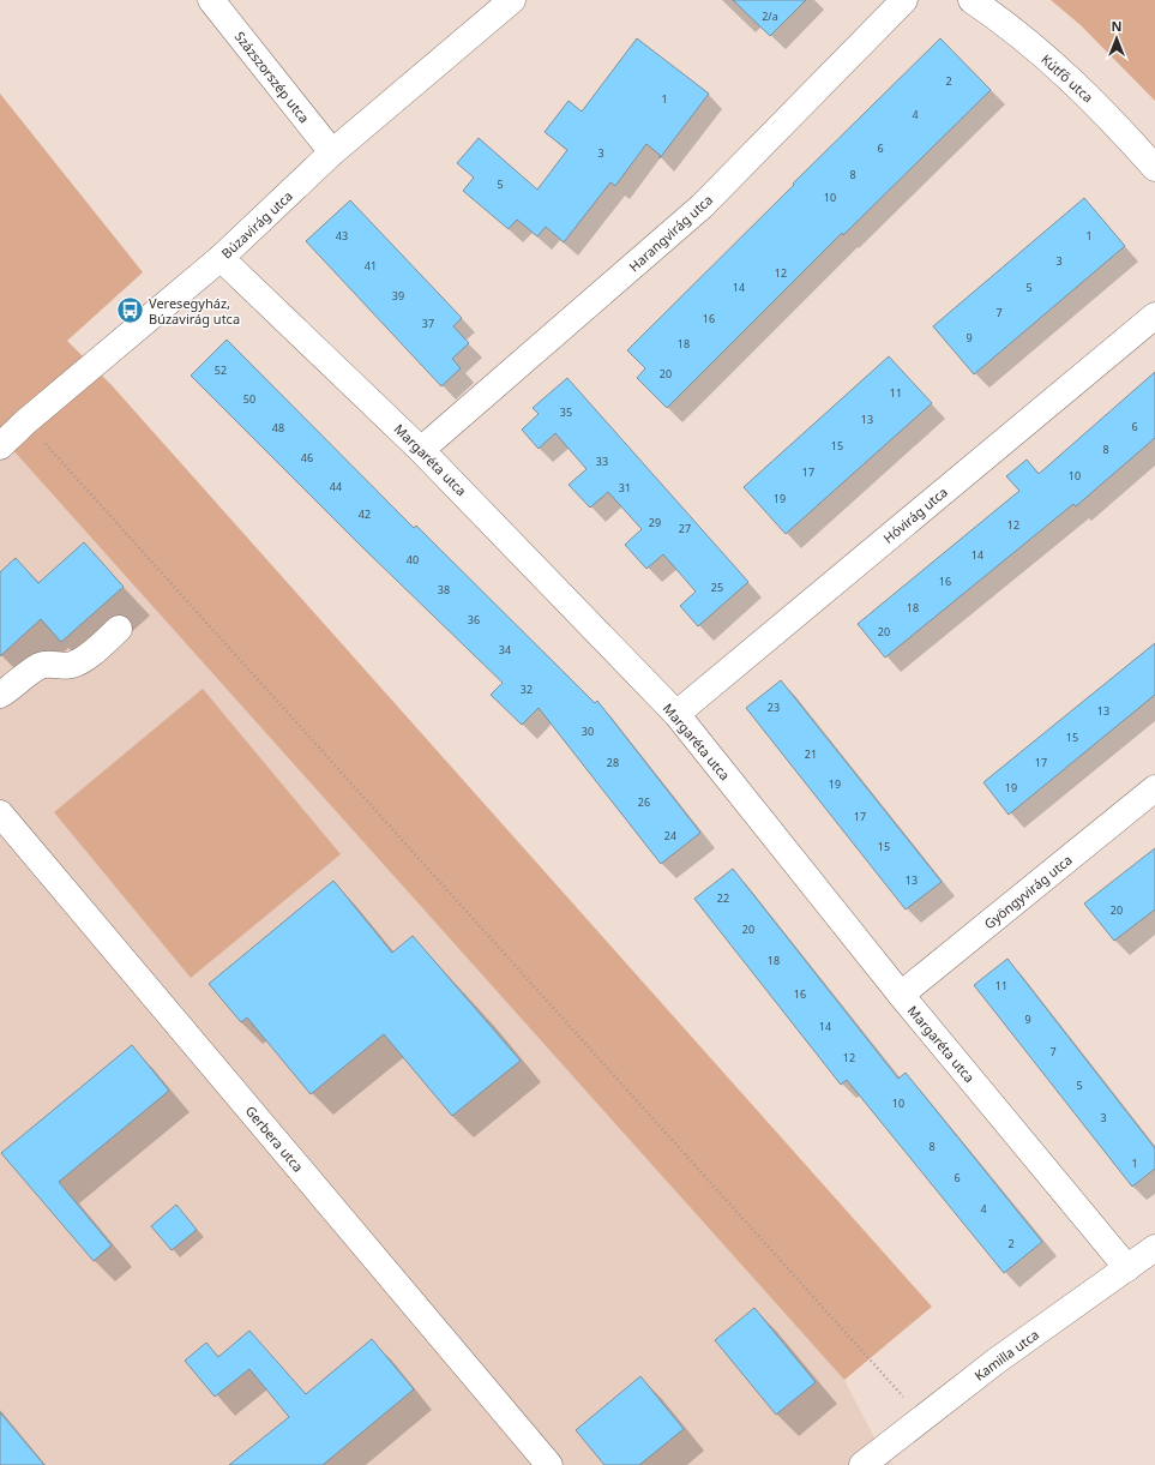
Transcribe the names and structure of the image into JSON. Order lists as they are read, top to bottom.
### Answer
{
  "streets": {
    "street": [
      "Százszorszép utca",
      "Kútfő utca",
      "Búzavirág utca",
      "Harangvirág utca",
      "Margaréta utca",
      "Hóvirág utca",
      "Gyöngyvirág utca",
      "Gerbera utca",
      "Kamilla utca"
    ]
  },
  "crossings": [
    ["Százszorszép utca", "Búzavirág utca"],
    ["Búzavirág utca", "Margaréta utca"],
    ["Harangvirág utca", "Margaréta utca"],
    ["Margaréta utca", "Hóvirág utca"],
    ["Margaréta utca", "Gyöngyvirág utca"],
    ["Margaréta utca", "Kamilla utca"]
  ],
  "places": {
    "bus stop": ["Veresegyház, Búzavirág utca"]
  },
  "house_numbers": [
    "2/a",
    "2",
    "1",
    "4",
    "6",
    "3",
    "8",
    "5",
    "10",
    "43",
    "1",
    "3",
    "41",
    "12",
    "14",
    "5",
    "39",
    "7",
    "16",
    "37",
    "9",
    "18",
    "52",
    "20",
    "11",
    "50",
    "35",
    "13",
    "6",
    "48",
    "15",
    "8",
    "46",
    "33",
    "17",
    "10",
    "44",
    "31",
    "19",
    "42",
    "29",
    "12",
    "27",
    "14",
    "40",
    "16",
    "25",
    "38",
    "18",
    "36",
    "20",
    "34",
    "32",
    "23",
    "13",
    "30",
    "15",
    "21",
    "28",
    "17",
    "19",
    "19",
    "26",
    "17",
    "24",
    "15",
    "13",
    "22",
    "20",
    "20",
    "18",
    "11",
    "16",
    "9",
    "14",
    "7",
    "12",
    "5",
    "10",
    "3",
    "8",
    "1",
    "6",
    "4",
    "2"
  ],
  "north": "top"
}
